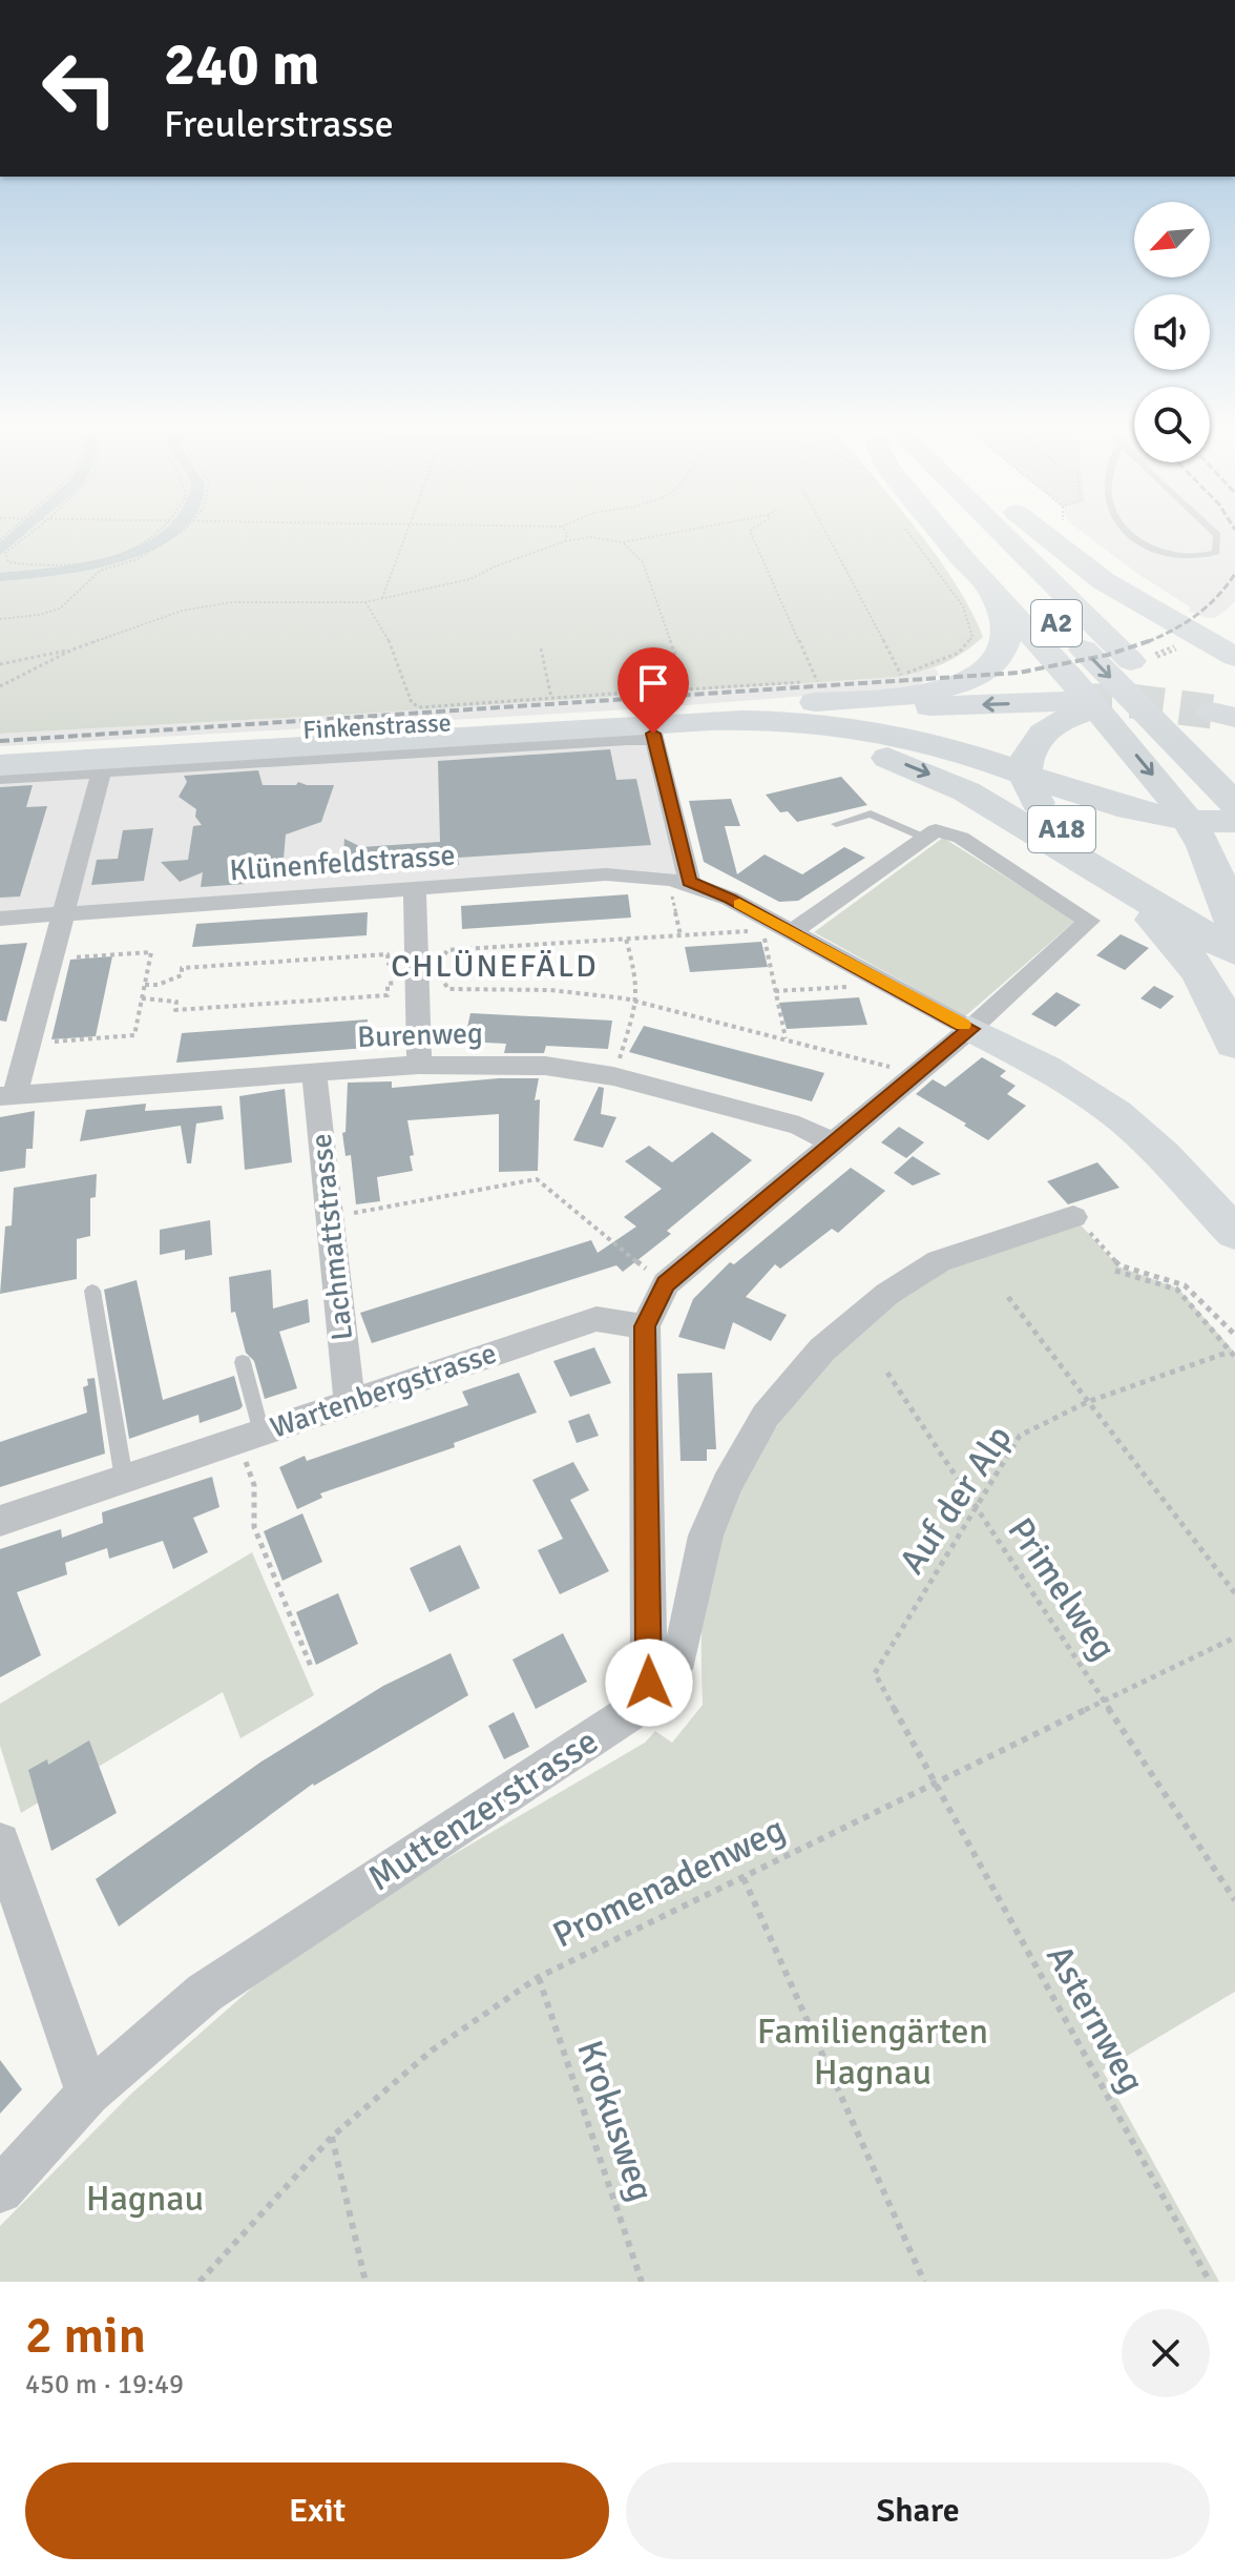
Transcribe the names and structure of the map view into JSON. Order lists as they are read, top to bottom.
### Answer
{
  "streets": {
    "highway": ["A2", "A18"],
    "street": [
      "Finkenstrasse",
      "Klünenfeldstrasse",
      "Burenweg",
      "Lachmattstrasse",
      "Wartenbergstrasse",
      "Muttenzerstrasse"
    ],
    "path": [
      "Auf der Alp",
      "Primelweg",
      "Promenadenweg",
      "Asternweg",
      "Krokusweg"
    ]
  },
  "crossings": [
    ["Finkenstrasse", "A18"],
    ["Burenweg", "Lachmattstrasse"],
    ["Lachmattstrasse", "Wartenbergstrasse"],
    ["Auf der Alp", "Primelweg"],
    ["Auf der Alp", "Promenadenweg"],
    ["Auf der Alp", "Asternweg"],
    ["Primelweg", "Promenadenweg"],
    ["Promenadenweg", "Asternweg"],
    ["Promenadenweg", "Krokusweg"]
  ],
  "districts": ["CHLÜNEFÄLD"],
  "parks": ["Familiengärten Hagnau", "Hagnau"],
  "north": "bottom left",
  "page": {
    "turn": ["240 m", "Freulerstrasse"],
    "heading": ["2 min", "450 m · 19:49"],
    "buttons": ["Exit", "Share"]
  }
}
